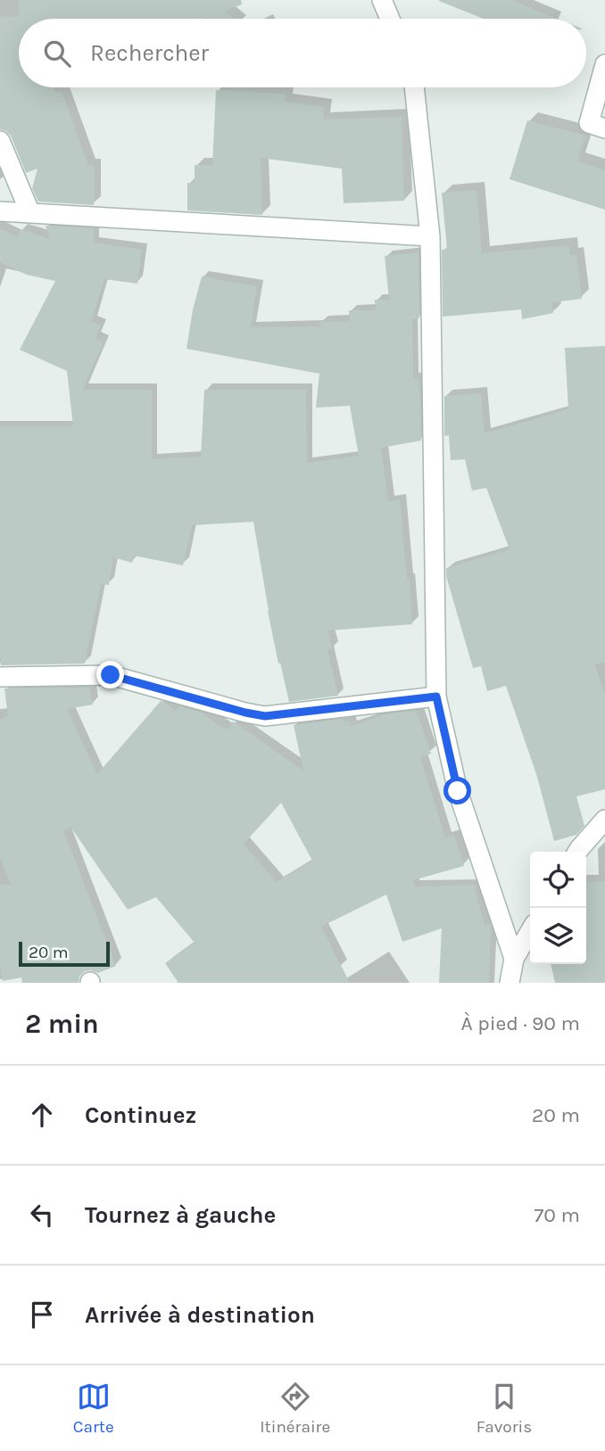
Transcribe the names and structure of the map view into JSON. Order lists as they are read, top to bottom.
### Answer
{
  "scale_bar": "20 m",
  "page": {
    "search": "Rechercher",
    "scale": "20 m",
    "heading": ["2 min", "À pied · 90 m"],
    "list": [
      ["Continuez", "20 m"],
      ["Tournez à gauche", "70 m"],
      "Arrivée à destination"
    ],
    "nav": ["Carte", "Itinéraire", "Favoris"]
  }
}
